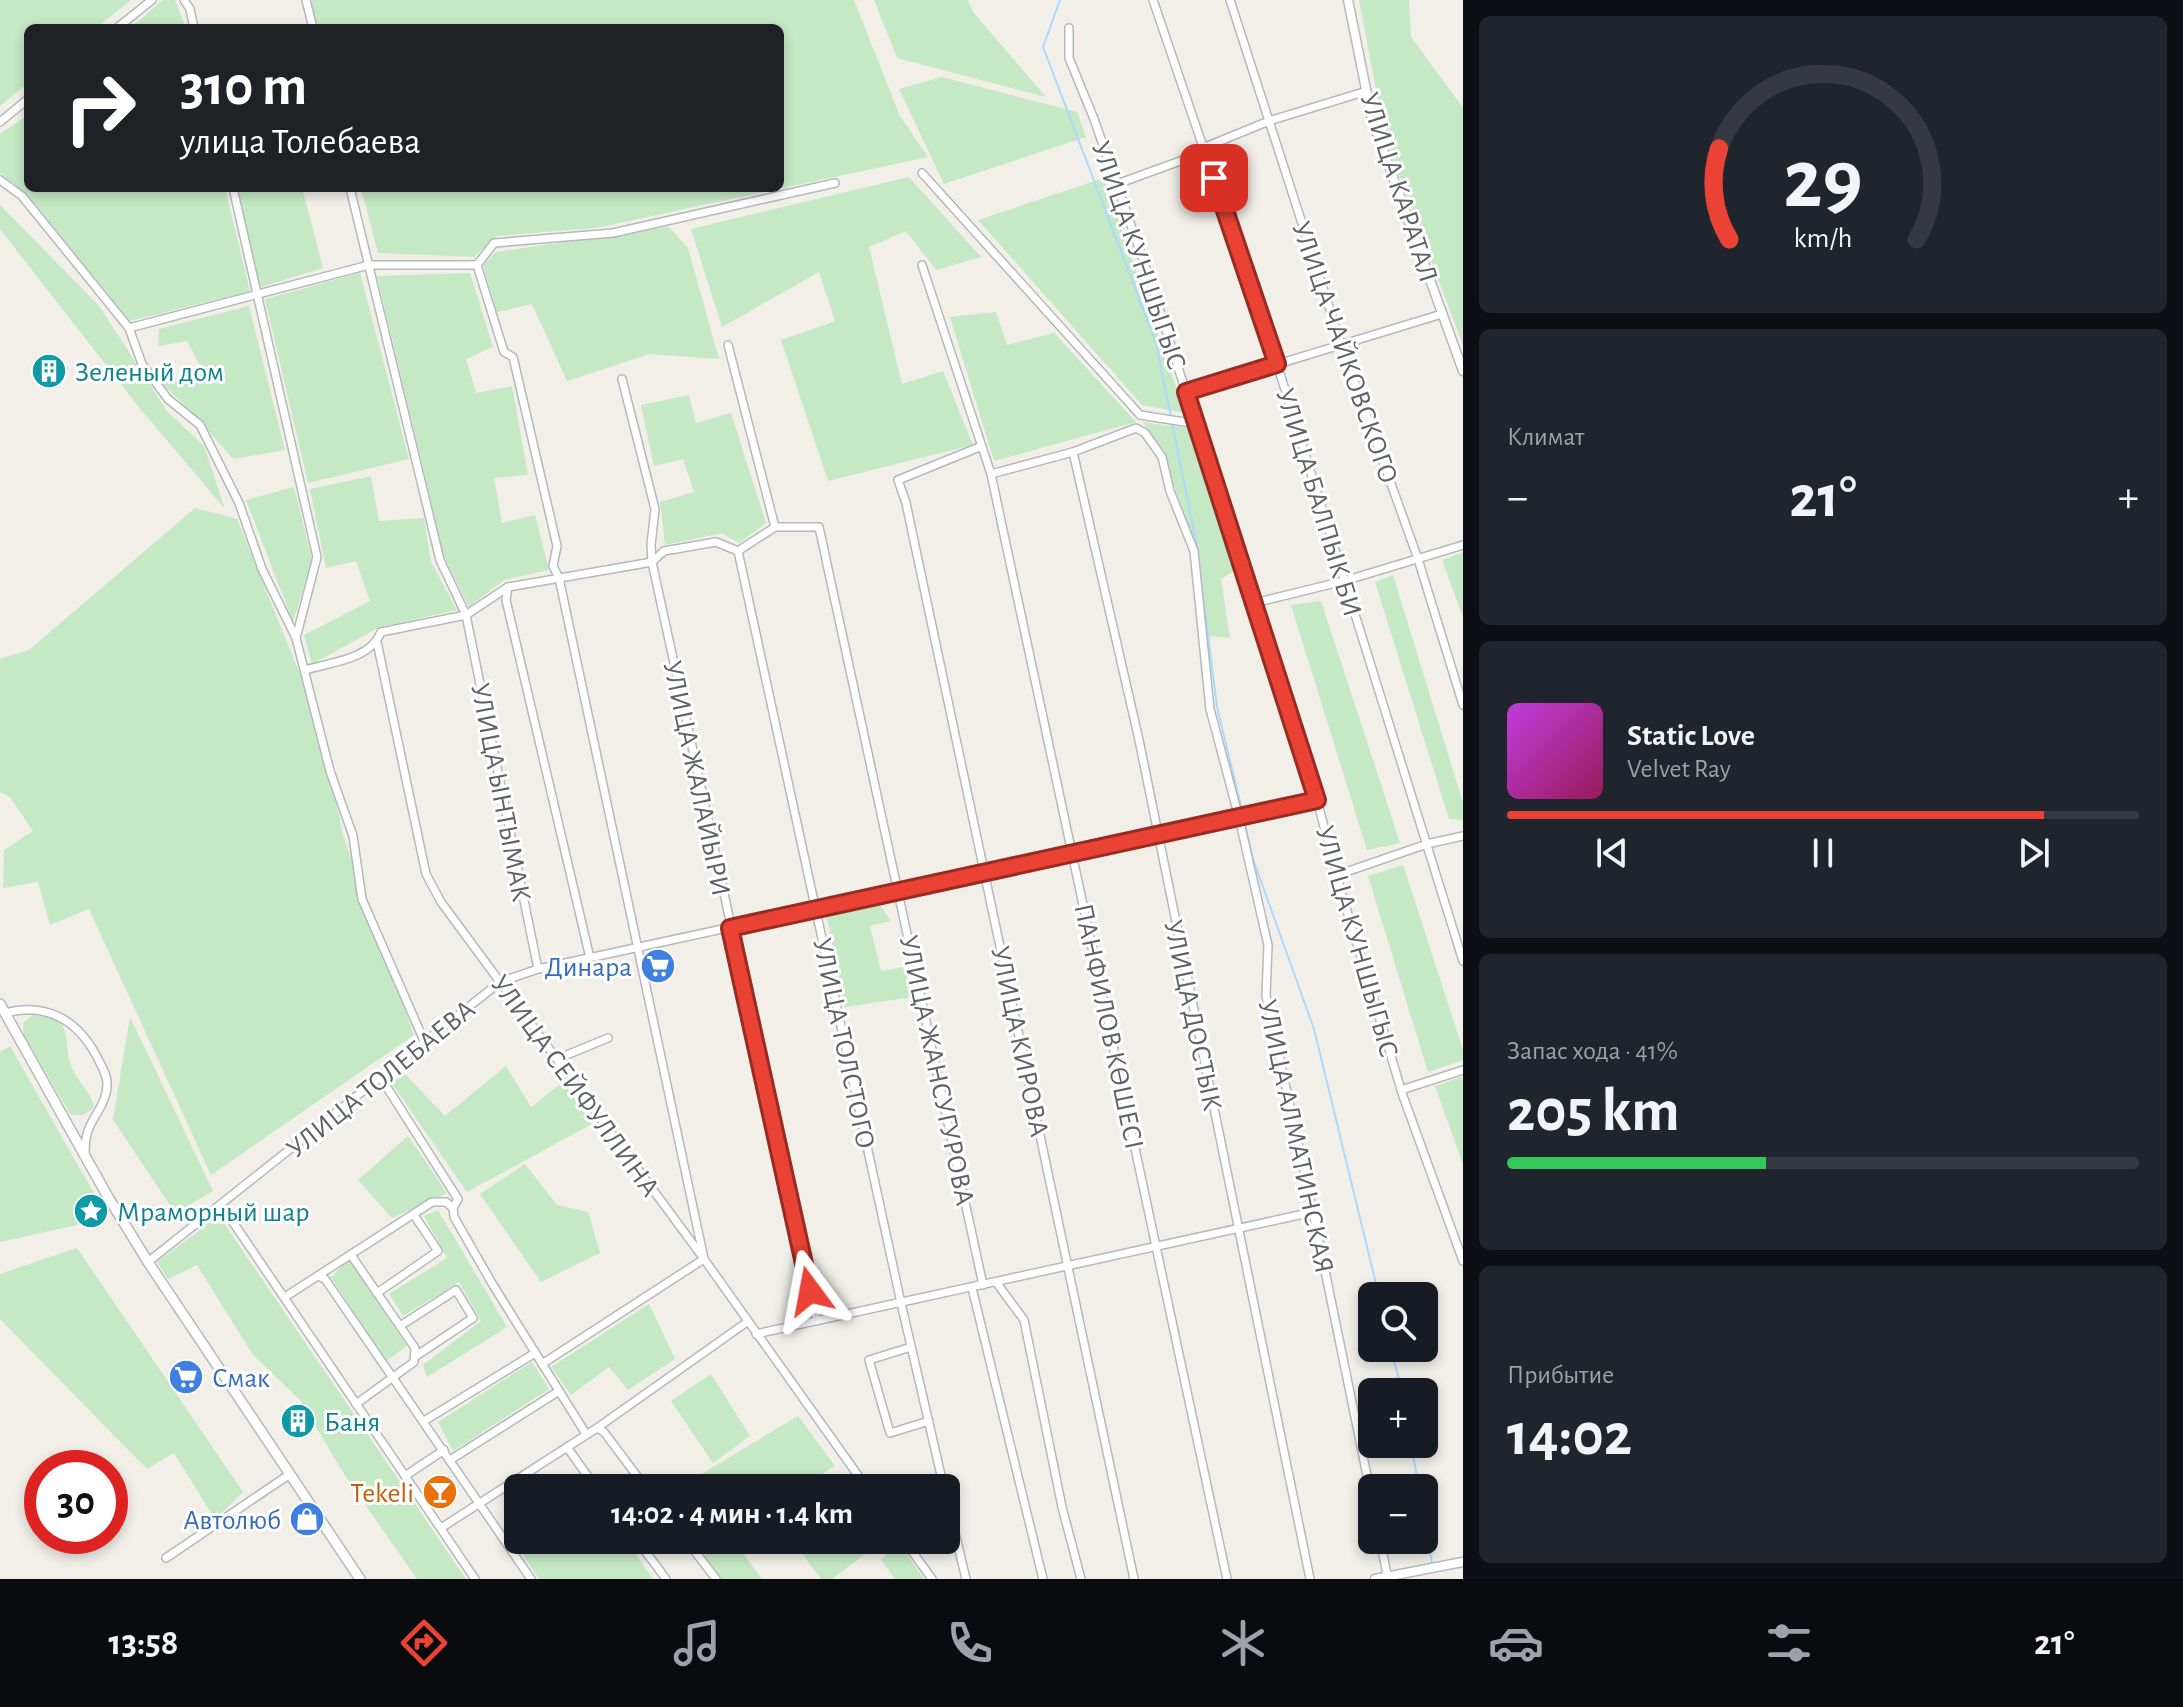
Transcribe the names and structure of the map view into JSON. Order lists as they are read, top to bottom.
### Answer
{
  "streets": {
    "street": [
      "УЛИЦА КАРАТАЛ",
      "УЛИЦА КУНШЫГЫС",
      "УЛИЦА ЧАЙКОВСКОГО",
      "УЛИЦА БАЛПЫК БИ",
      "УЛИЦА ЖАЛАЙЫРИ",
      "УЛИЦА ЫНТЫМАК",
      "УЛИЦА ДОСТЫК",
      "ПАНФИЛОВ КӨШЕСІ",
      "УЛИЦА КИРОВА",
      "УЛИЦА ТОЛСТОГО",
      "УЛИЦА ЖАНСУГУРОВА",
      "УЛИЦА ТОЛЕБАЕВА",
      "УЛИЦА СЕЙФУЛЛИНА",
      "УЛИЦА АЛМАТИНСКАЯ"
    ]
  },
  "crossings": [
    ["УЛИЦА КУНШЫГЫС", "УЛИЦА ТОЛЕБАЕВА"],
    ["УЛИЦА ЖАЛАЙЫРИ", "УЛИЦА ТОЛЕБАЕВА"],
    ["УЛИЦА ЫНТЫМАК", "УЛИЦА ТОЛЕБАЕВА"],
    ["УЛИЦА ДОСТЫК", "УЛИЦА ТОЛЕБАЕВА"],
    ["УЛИЦА ДОСТЫК", "УЛИЦА АЛМАТИНСКАЯ"],
    ["ПАНФИЛОВ КӨШЕСІ", "УЛИЦА КИРОВА"],
    ["ПАНФИЛОВ КӨШЕСІ", "УЛИЦА ТОЛЕБАЕВА"],
    ["УЛИЦА КИРОВА", "УЛИЦА ТОЛЕБАЕВА"],
    ["УЛИЦА ТОЛСТОГО", "УЛИЦА ТОЛЕБАЕВА"],
    ["УЛИЦА ЖАНСУГУРОВА", "УЛИЦА ТОЛЕБАЕВА"],
    ["УЛИЦА ТОЛЕБАЕВА", "УЛИЦА СЕЙФУЛЛИНА"],
    ["УЛИЦА ТОЛЕБАЕВА", "УЛИЦА АЛМАТИНСКАЯ"]
  ],
  "places": {
    "building": ["Зеленый дом", "Баня"],
    "supermarket": ["Динара", "Смак"],
    "place": ["Мраморный шар"],
    "bar": ["Tekeli"],
    "shop": ["Автолюб"]
  },
  "page": {
    "turn": ["310 m", "улица Толебаева"],
    "tile": [
      "Климат",
      ["Запас хода · 41%", "205 km"],
      ["Прибытие", "14:02"]
    ],
    "heat": ["−", "21°", "+"],
    "song": ["Static Love", "Velvet Ray"],
    "map_buttons": ["+", "−"],
    "limit": "30",
    "trip": "14:02 · 4 мин · 1.4 km",
    "tabs": ["13:58", "21°"],
    "gauge": ["29", "km/h"]
  }
}
